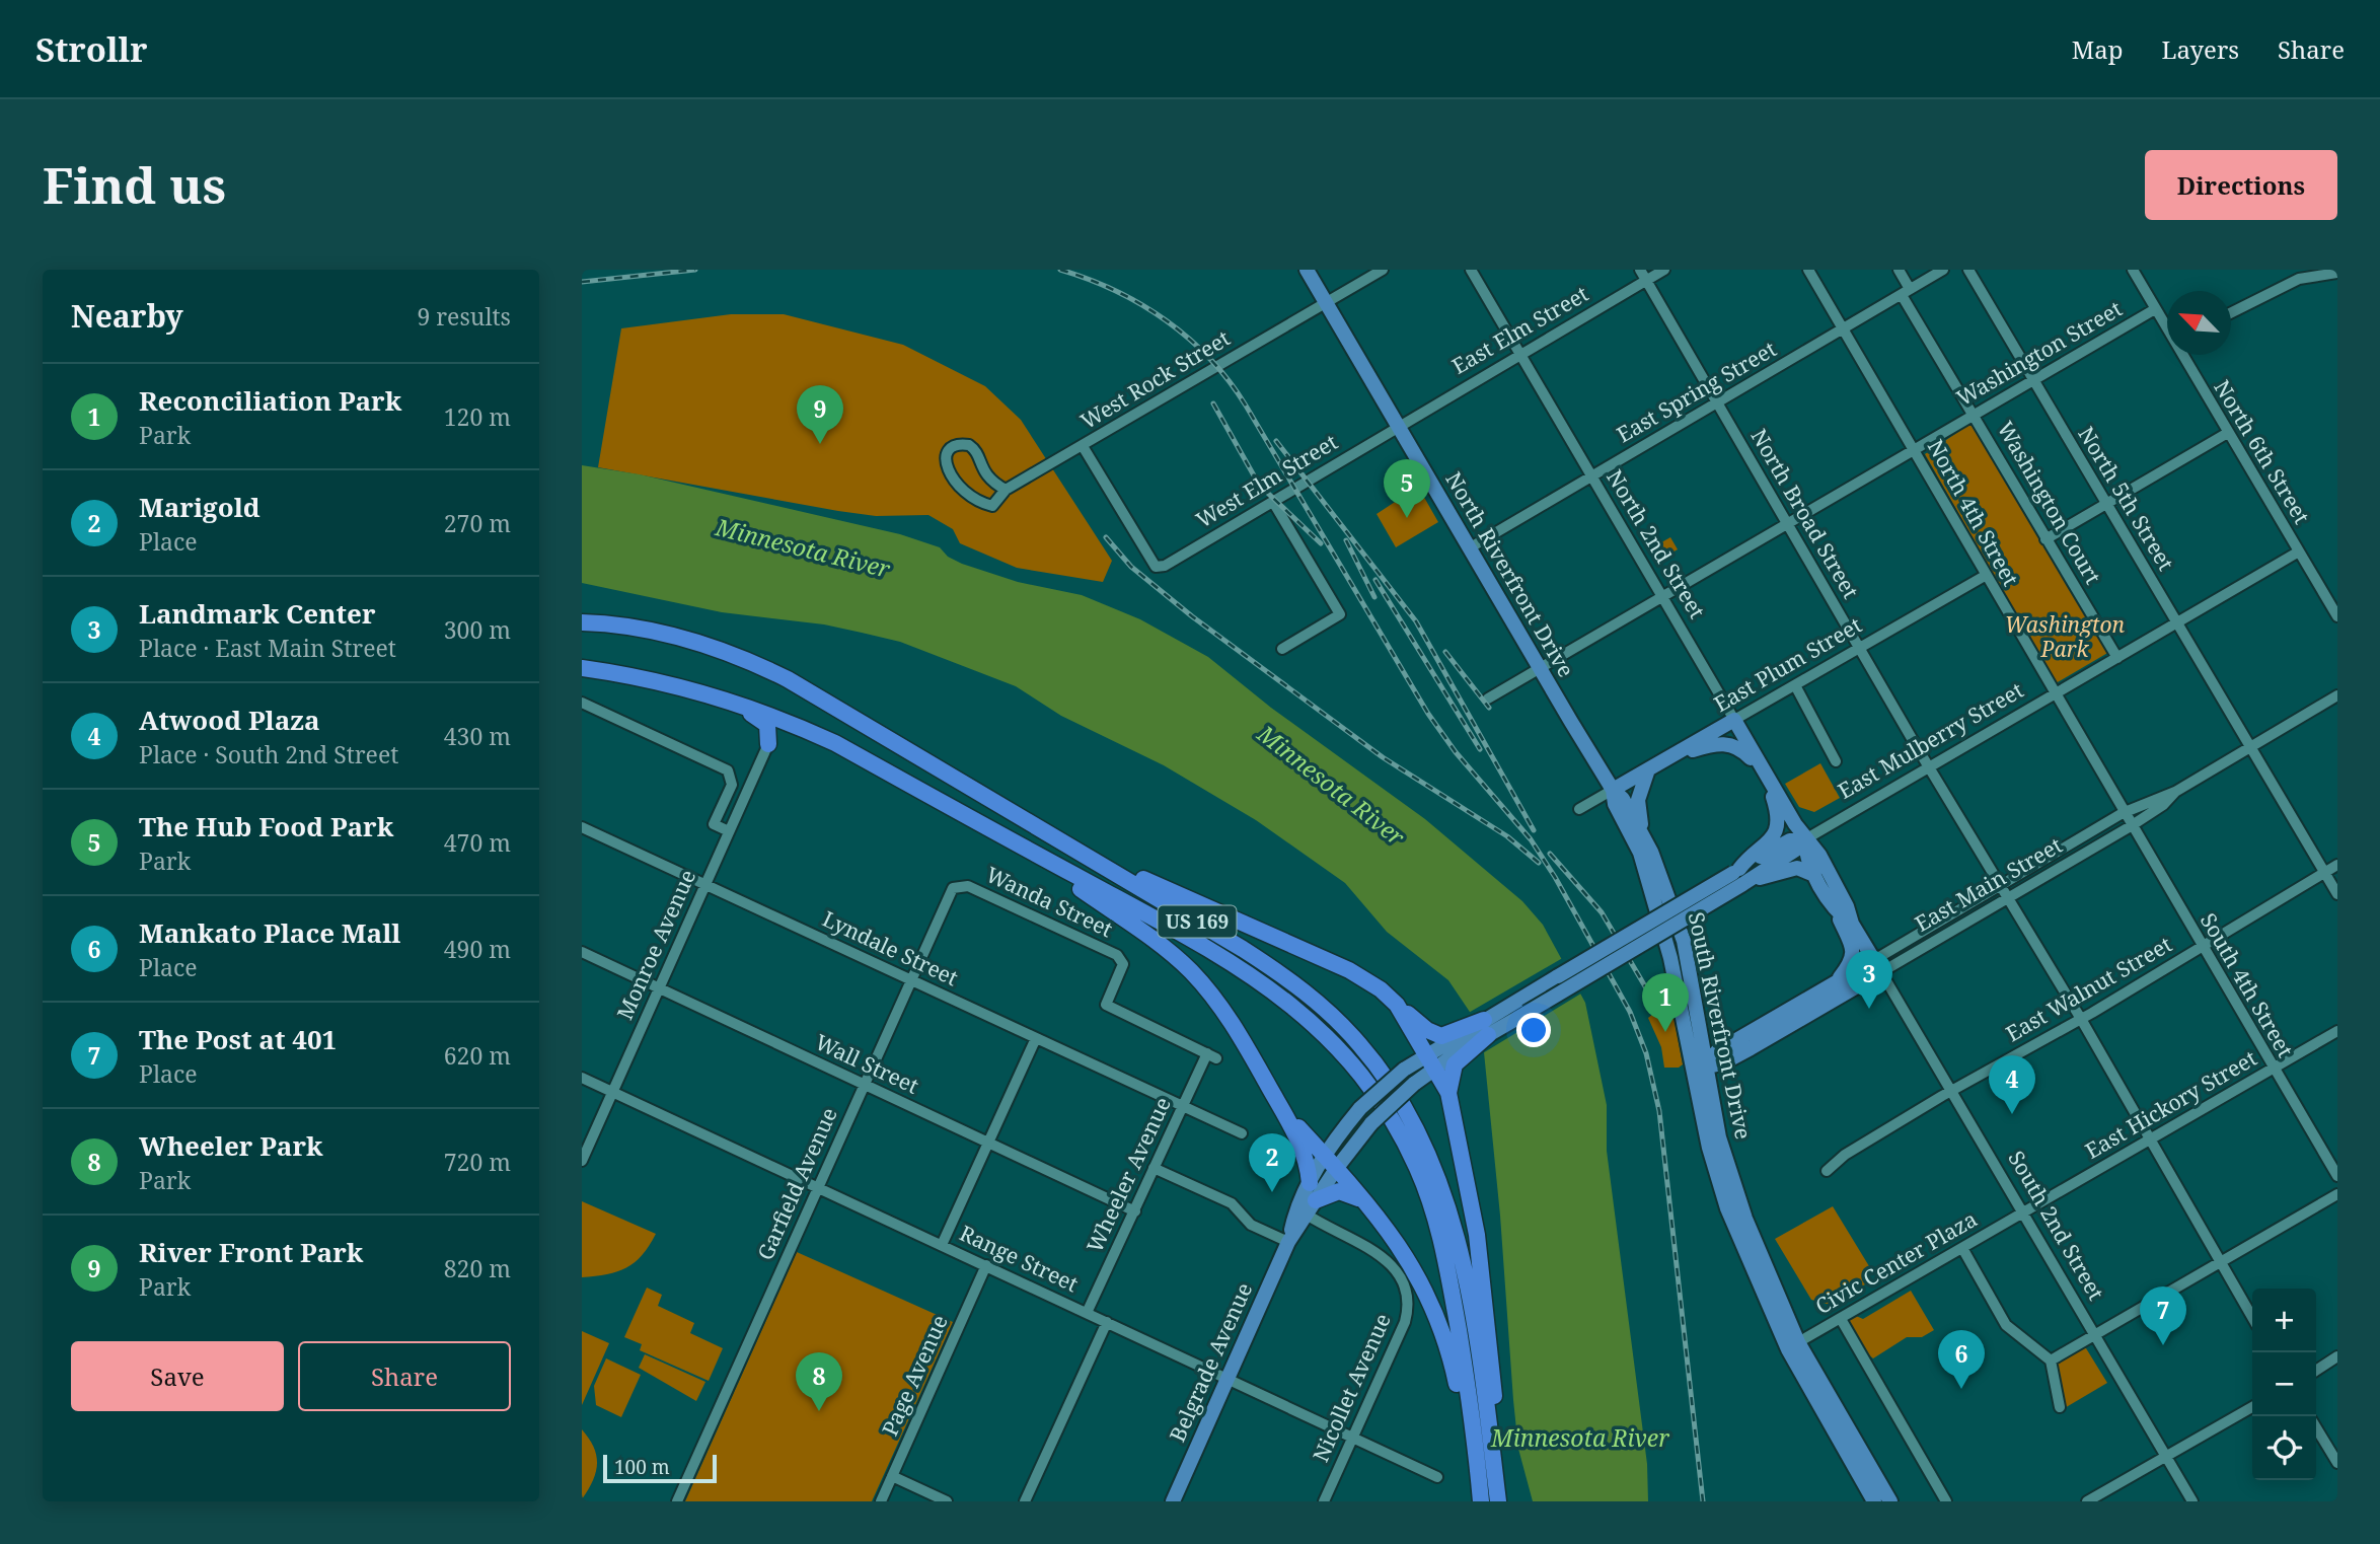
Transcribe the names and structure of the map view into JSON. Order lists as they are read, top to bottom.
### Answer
{
  "streets": {
    "highway": ["US 169"],
    "main road": [
      "North 2nd Street",
      "North Riverfront Drive",
      "East Plum Street",
      "East Main Street",
      "South Riverfront Drive",
      "Belgrade Avenue"
    ],
    "street": [
      "East Elm Street",
      "Washington Street",
      "West Rock Street",
      "East Spring Street",
      "North 6th Street",
      "West Elm Street",
      "North 5th Street",
      "Washington Court",
      "North 4th Street",
      "North Broad Street",
      "East Mulberry Street",
      "Wanda Street",
      "Monroe Avenue",
      "Lyndale Street",
      "South 4th Street",
      "East Walnut Street",
      "Wall Street",
      "East Hickory Street",
      "Wheeler Avenue",
      "Garfield Avenue",
      "South 2nd Street",
      "Range Street",
      "Civic Center Plaza",
      "Page Avenue",
      "Nicollet Avenue"
    ]
  },
  "crossings": [
    ["East Elm Street", "West Elm Street"],
    ["East Elm Street", "North Broad Street"],
    ["East Elm Street", "North 2nd Street"],
    ["East Elm Street", "North Riverfront Drive"],
    ["Washington Street", "North 6th Street"],
    ["Washington Street", "North 5th Street"],
    ["Washington Street", "Washington Court"],
    ["Washington Street", "North 4th Street"],
    ["Washington Street", "North Broad Street"],
    ["Washington Street", "North 2nd Street"],
    ["Washington Street", "North Riverfront Drive"],
    ["West Rock Street", "West Elm Street"],
    ["West Rock Street", "North Riverfront Drive"],
    ["East Spring Street", "Washington Court"],
    ["East Spring Street", "North 4th Street"],
    ["East Spring Street", "North Broad Street"],
    ["East Spring Street", "North 2nd Street"],
    ["East Spring Street", "North Riverfront Drive"],
    ["North 6th Street", "East Mulberry Street"],
    ["West Elm Street", "North Riverfront Drive"],
    ["North 5th Street", "East Mulberry Street"],
    ["North 5th Street", "East Main Street"],
    ["North 5th Street", "East Walnut Street"],
    ["Washington Court", "East Mulberry Street"],
    ["North 4th Street", "East Plum Street"],
    ["North 4th Street", "East Mulberry Street"],
    ["North 4th Street", "East Main Street"],
    ["North 4th Street", "South 4th Street"],
    ["North Broad Street", "East Plum Street"],
    ["North Broad Street", "East Mulberry Street"],
    ["North Broad Street", "East Main Street"],
    ["North Broad Street", "East Walnut Street"],
    ["North Broad Street", "East Hickory Street"],
    ["North 2nd Street", "East Plum Street"],
    ["North 2nd Street", "East Mulberry Street"],
    ["North 2nd Street", "East Main Street"],
    ["North 2nd Street", "South 2nd Street"],
    ["North Riverfront Drive", "East Plum Street"],
    ["North Riverfront Drive", "South Riverfront Drive"],
    ["East Plum Street", "South Riverfront Drive"],
    ["East Main Street", "South 4th Street"],
    ["East Main Street", "South Riverfront Drive"],
    ["East Main Street", "South 2nd Street"],
    ["Wanda Street", "Wheeler Avenue"],
    ["Wanda Street", "Garfield Avenue"],
    ["Monroe Avenue", "Lyndale Street"],
    ["Monroe Avenue", "Wall Street"],
    ["Monroe Avenue", "Range Street"],
    ["Lyndale Street", "Wheeler Avenue"],
    ["Lyndale Street", "Garfield Avenue"],
    ["South 4th Street", "East Walnut Street"],
    ["South 4th Street", "East Hickory Street"],
    ["East Walnut Street", "South 2nd Street"],
    ["South Riverfront Drive", "Civic Center Plaza"],
    ["Wall Street", "Wheeler Avenue"],
    ["Wall Street", "Garfield Avenue"],
    ["East Hickory Street", "South 2nd Street"],
    ["East Hickory Street", "Civic Center Plaza"],
    ["Wheeler Avenue", "Range Street"],
    ["Garfield Avenue", "Range Street"],
    ["South 2nd Street", "Civic Center Plaza"],
    ["Range Street", "Belgrade Avenue"],
    ["Range Street", "Page Avenue"],
    ["Range Street", "Nicollet Avenue"],
    ["Belgrade Avenue", "Nicollet Avenue"]
  ],
  "water": ["Minnesota River"],
  "parks": ["Washington Park"],
  "scale_bar": "100 m",
  "north": "top left",
  "page": {
    "header": "Strollr",
    "nav": ["Map", "Layers", "Share"],
    "buttons": [
      "Directions",
      ["Save", "Share"]
    ],
    "title": "Find us",
    "heading": ["Nearby", "9 results"],
    "list": [
      {
        "mark": "1",
        "name": "Reconciliation Park",
        "note": "Park",
        "value": "120 m"
      },
      {
        "mark": "2",
        "name": "Marigold",
        "note": "Place",
        "value": "270 m"
      },
      {
        "mark": "3",
        "name": "Landmark Center",
        "note": "Place · East Main Street",
        "value": "300 m"
      },
      {
        "mark": "4",
        "name": "Atwood Plaza",
        "note": "Place · South 2nd Street",
        "value": "430 m"
      },
      {
        "mark": "5",
        "name": "The Hub Food Park",
        "note": "Park",
        "value": "470 m"
      },
      {
        "mark": "6",
        "name": "Mankato Place Mall",
        "note": "Place",
        "value": "490 m"
      },
      {
        "mark": "7",
        "name": "The Post at 401",
        "note": "Place",
        "value": "620 m"
      },
      {
        "mark": "8",
        "name": "Wheeler Park",
        "note": "Park",
        "value": "720 m"
      },
      {
        "mark": "9",
        "name": "River Front Park",
        "note": "Park",
        "value": "820 m"
      }
    ],
    "pins": [
      "9",
      "5",
      "3",
      "1",
      "4",
      "2",
      "7",
      "6",
      "8"
    ],
    "map_buttons": ["+", "−"],
    "scale": "100 m"
  }
}
